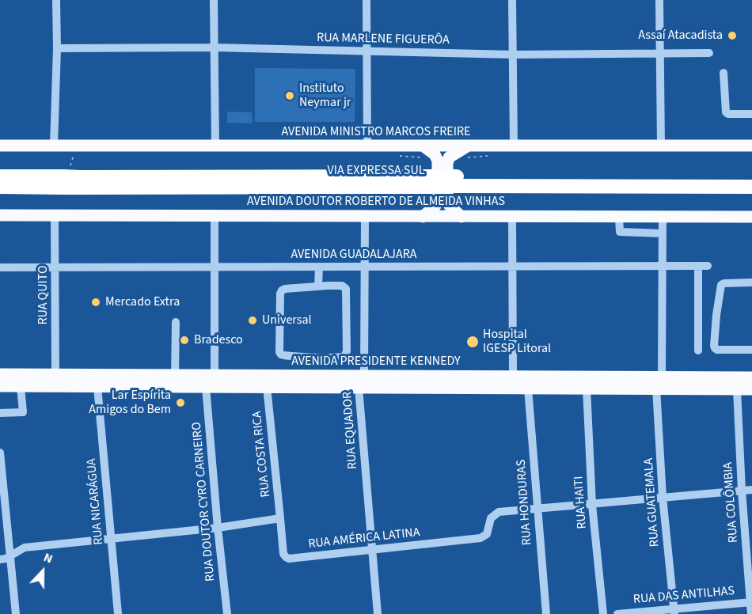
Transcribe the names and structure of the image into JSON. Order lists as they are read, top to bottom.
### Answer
{
  "streets": {
    "highway": ["VIA EXPRESSA SUL"],
    "main road": ["AVENIDA MINISTRO MARCOS FREIRE", "AVENIDA DOUTOR ROBERTO DE ALMEIDA VINHAS", "AVENIDA PRESIDENTE KENNEDY"],
    "street": [
      "RUA MARLENE FIGUERÔA",
      "AVENIDA GUADALAJARA",
      "RUA QUITO",
      "RUA EQUADOR",
      "RUA COSTA RICA",
      "RUA NICARÁGUA",
      "RUA DOUTOR CYRO CARNEIRO",
      "RUA HONDURAS",
      "RUA HAITI",
      "RUA GUATEMALA",
      "RUA COLÔMBIA",
      "RUA AMÉRICA LATINA",
      "RUA DAS ANTILHAS"
    ]
  },
  "crossings": [
    ["AVENIDA DOUTOR ROBERTO DE ALMEIDA VINHAS", "RUA QUITO"],
    ["AVENIDA DOUTOR ROBERTO DE ALMEIDA VINHAS", "RUA EQUADOR"],
    ["AVENIDA GUADALAJARA", "RUA QUITO"],
    ["AVENIDA GUADALAJARA", "RUA EQUADOR"],
    ["RUA QUITO", "AVENIDA PRESIDENTE KENNEDY"],
    ["AVENIDA PRESIDENTE KENNEDY", "RUA EQUADOR"],
    ["AVENIDA PRESIDENTE KENNEDY", "RUA COSTA RICA"],
    ["AVENIDA PRESIDENTE KENNEDY", "RUA NICARÁGUA"],
    ["AVENIDA PRESIDENTE KENNEDY", "RUA DOUTOR CYRO CARNEIRO"],
    ["AVENIDA PRESIDENTE KENNEDY", "RUA HONDURAS"],
    ["AVENIDA PRESIDENTE KENNEDY", "RUA HAITI"],
    ["AVENIDA PRESIDENTE KENNEDY", "RUA GUATEMALA"],
    ["AVENIDA PRESIDENTE KENNEDY", "RUA COLÔMBIA"],
    ["RUA EQUADOR", "RUA AMÉRICA LATINA"],
    ["RUA COSTA RICA", "RUA AMÉRICA LATINA"],
    ["RUA HONDURAS", "RUA AMÉRICA LATINA"],
    ["RUA HAITI", "RUA AMÉRICA LATINA"],
    ["RUA GUATEMALA", "RUA AMÉRICA LATINA"],
    ["RUA GUATEMALA", "RUA DAS ANTILHAS"],
    ["RUA COLÔMBIA", "RUA AMÉRICA LATINA"],
    ["RUA COLÔMBIA", "RUA DAS ANTILHAS"]
  ],
  "places": [
    "Assaí Atacadista",
    "Instituto Neymar jr",
    "Mercado Extra",
    "Universal",
    "Bradesco",
    "Hospital IGESP Litoral",
    "Lar Espírita Amigos do Bem"
  ],
  "north": "top"
}
